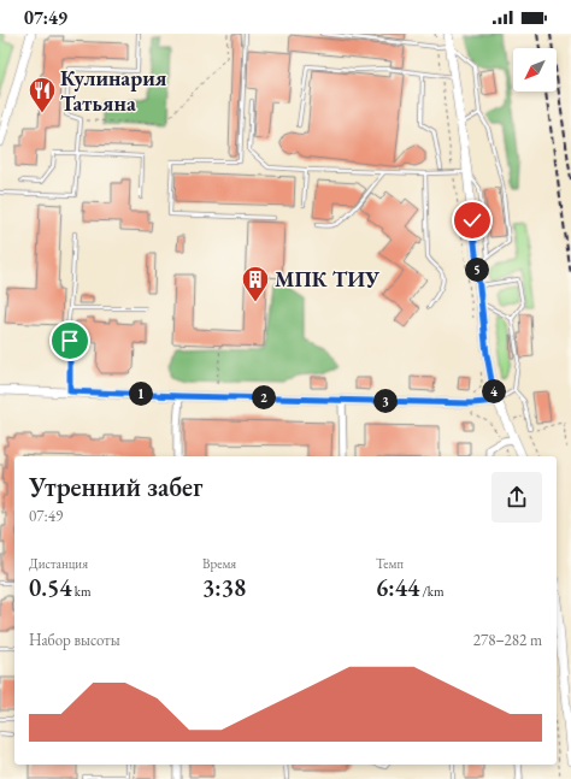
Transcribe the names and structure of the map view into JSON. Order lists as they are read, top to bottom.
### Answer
{
  "places": {
    "restaurant": ["Кулинария Татьяна"],
    "building": ["МПК ТИУ"]
  },
  "north": "bottom left",
  "page": {
    "status": "07:49",
    "pins": [
      "5",
      "4",
      "1",
      "2",
      "3"
    ],
    "heading": ["Утренний забег", "07:49"],
    "stats": [
      ["Дистанция", "0.54 km"],
      ["Время", "3:38"],
      ["Темп", "6:44 /km"]
    ],
    "chart": ["Набор высоты", "278–282 m"]
  }
}
